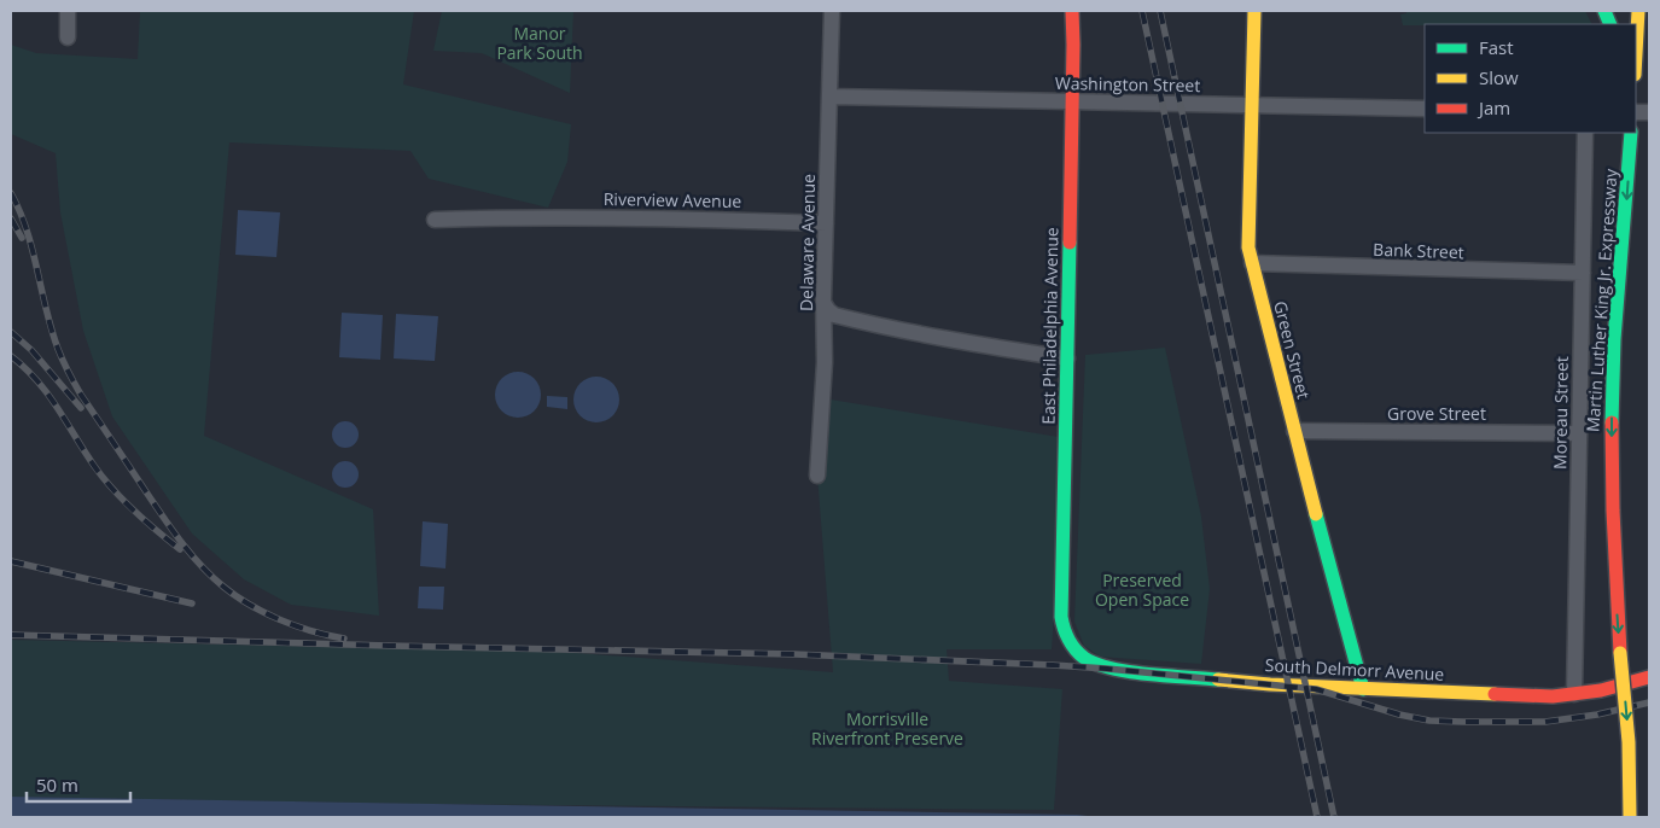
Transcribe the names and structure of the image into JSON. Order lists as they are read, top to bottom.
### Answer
{
  "streets": {
    "main road": [
      "Martin Luther King Jr. Expressway",
      "East Philadelphia Avenue",
      "Green Street",
      "South Delmorr Avenue"
    ],
    "street": [
      "Washington Street",
      "Riverview Avenue",
      "Delaware Avenue",
      "Bank Street",
      "Moreau Street",
      "Grove Street"
    ]
  },
  "crossings": [
    ["Washington Street", "Delaware Avenue"],
    ["Washington Street", "East Philadelphia Avenue"],
    ["Washington Street", "Green Street"],
    ["Riverview Avenue", "Delaware Avenue"],
    ["Bank Street", "Green Street"],
    ["Bank Street", "Moreau Street"],
    ["East Philadelphia Avenue", "South Delmorr Avenue"],
    ["Green Street", "Grove Street"],
    ["Green Street", "South Delmorr Avenue"],
    ["Moreau Street", "Grove Street"],
    ["Moreau Street", "South Delmorr Avenue"]
  ],
  "one_way": ["Martin Luther King Jr. Expressway"],
  "parks": ["Manor Park South", "Preserved Open Space", "Morrisville Riverfront Preserve"],
  "legend": ["Fast", "Slow", "Jam"],
  "scale_bar": "50 m"
}
